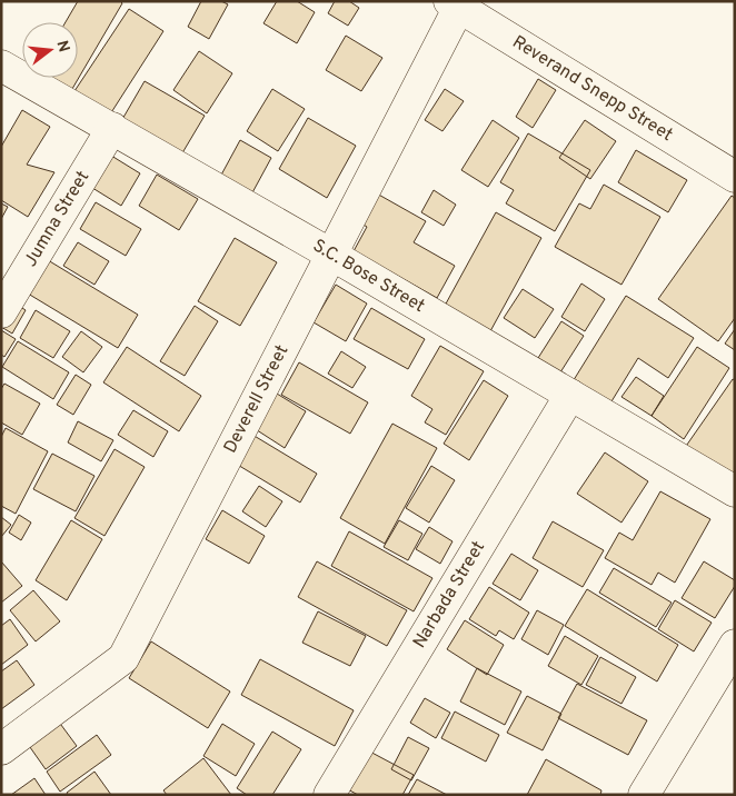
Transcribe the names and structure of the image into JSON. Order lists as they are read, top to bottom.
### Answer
{
  "streets": {
    "street": [
      "Reverand Snepp Street",
      "Jumna Street",
      "S.C. Bose Street",
      "Deverell Street",
      "Narbada Street"
    ]
  },
  "crossings": [
    ["Reverand Snepp Street", "Deverell Street"],
    ["Jumna Street", "S.C. Bose Street"],
    ["S.C. Bose Street", "Deverell Street"],
    ["S.C. Bose Street", "Narbada Street"]
  ],
  "north": "right"
}
